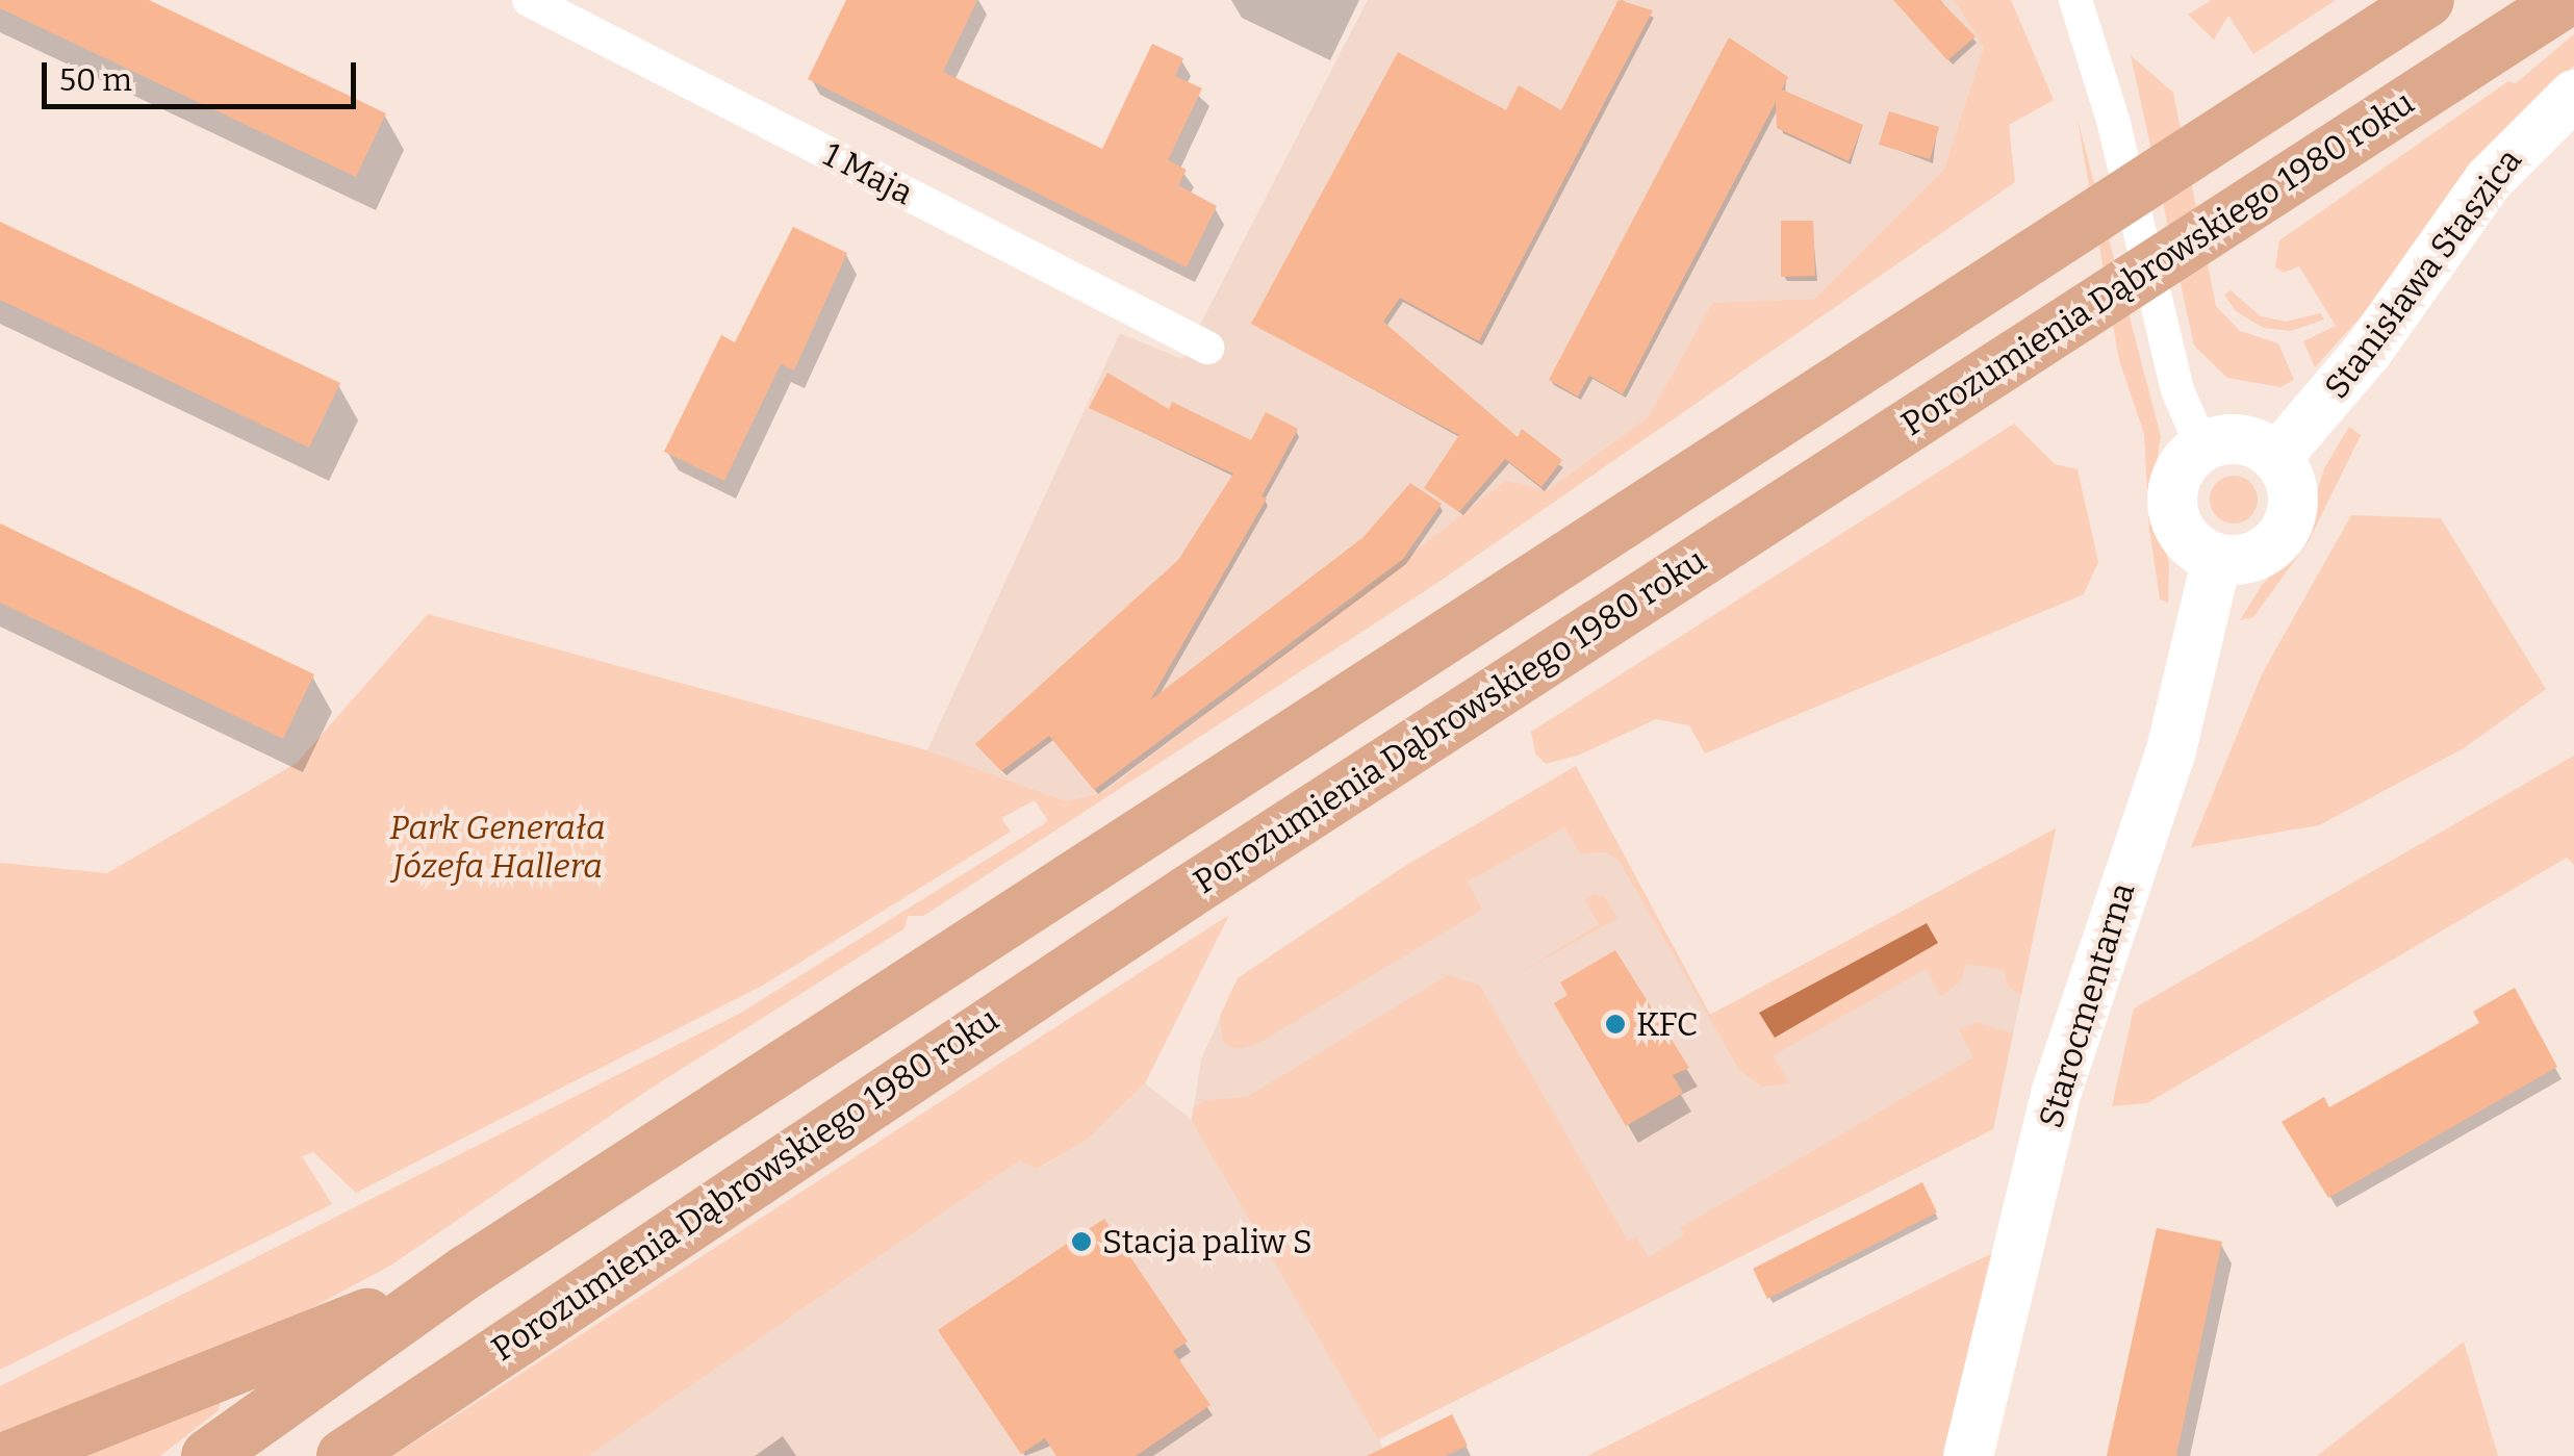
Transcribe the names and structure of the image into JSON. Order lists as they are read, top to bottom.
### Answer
{
  "streets": {
    "main road": ["Porozumienia Dąbrowskiego 1980 roku"],
    "street": ["1 Maja", "Stanisława Staszica", "Starocmentarna"]
  },
  "crossings": [
    ["Stanisława Staszica", "Starocmentarna"]
  ],
  "parks": ["Park Generała Józefa Hallera"],
  "places": ["KFC", "Stacja paliw S"],
  "scale_bar": "50 m"
}
